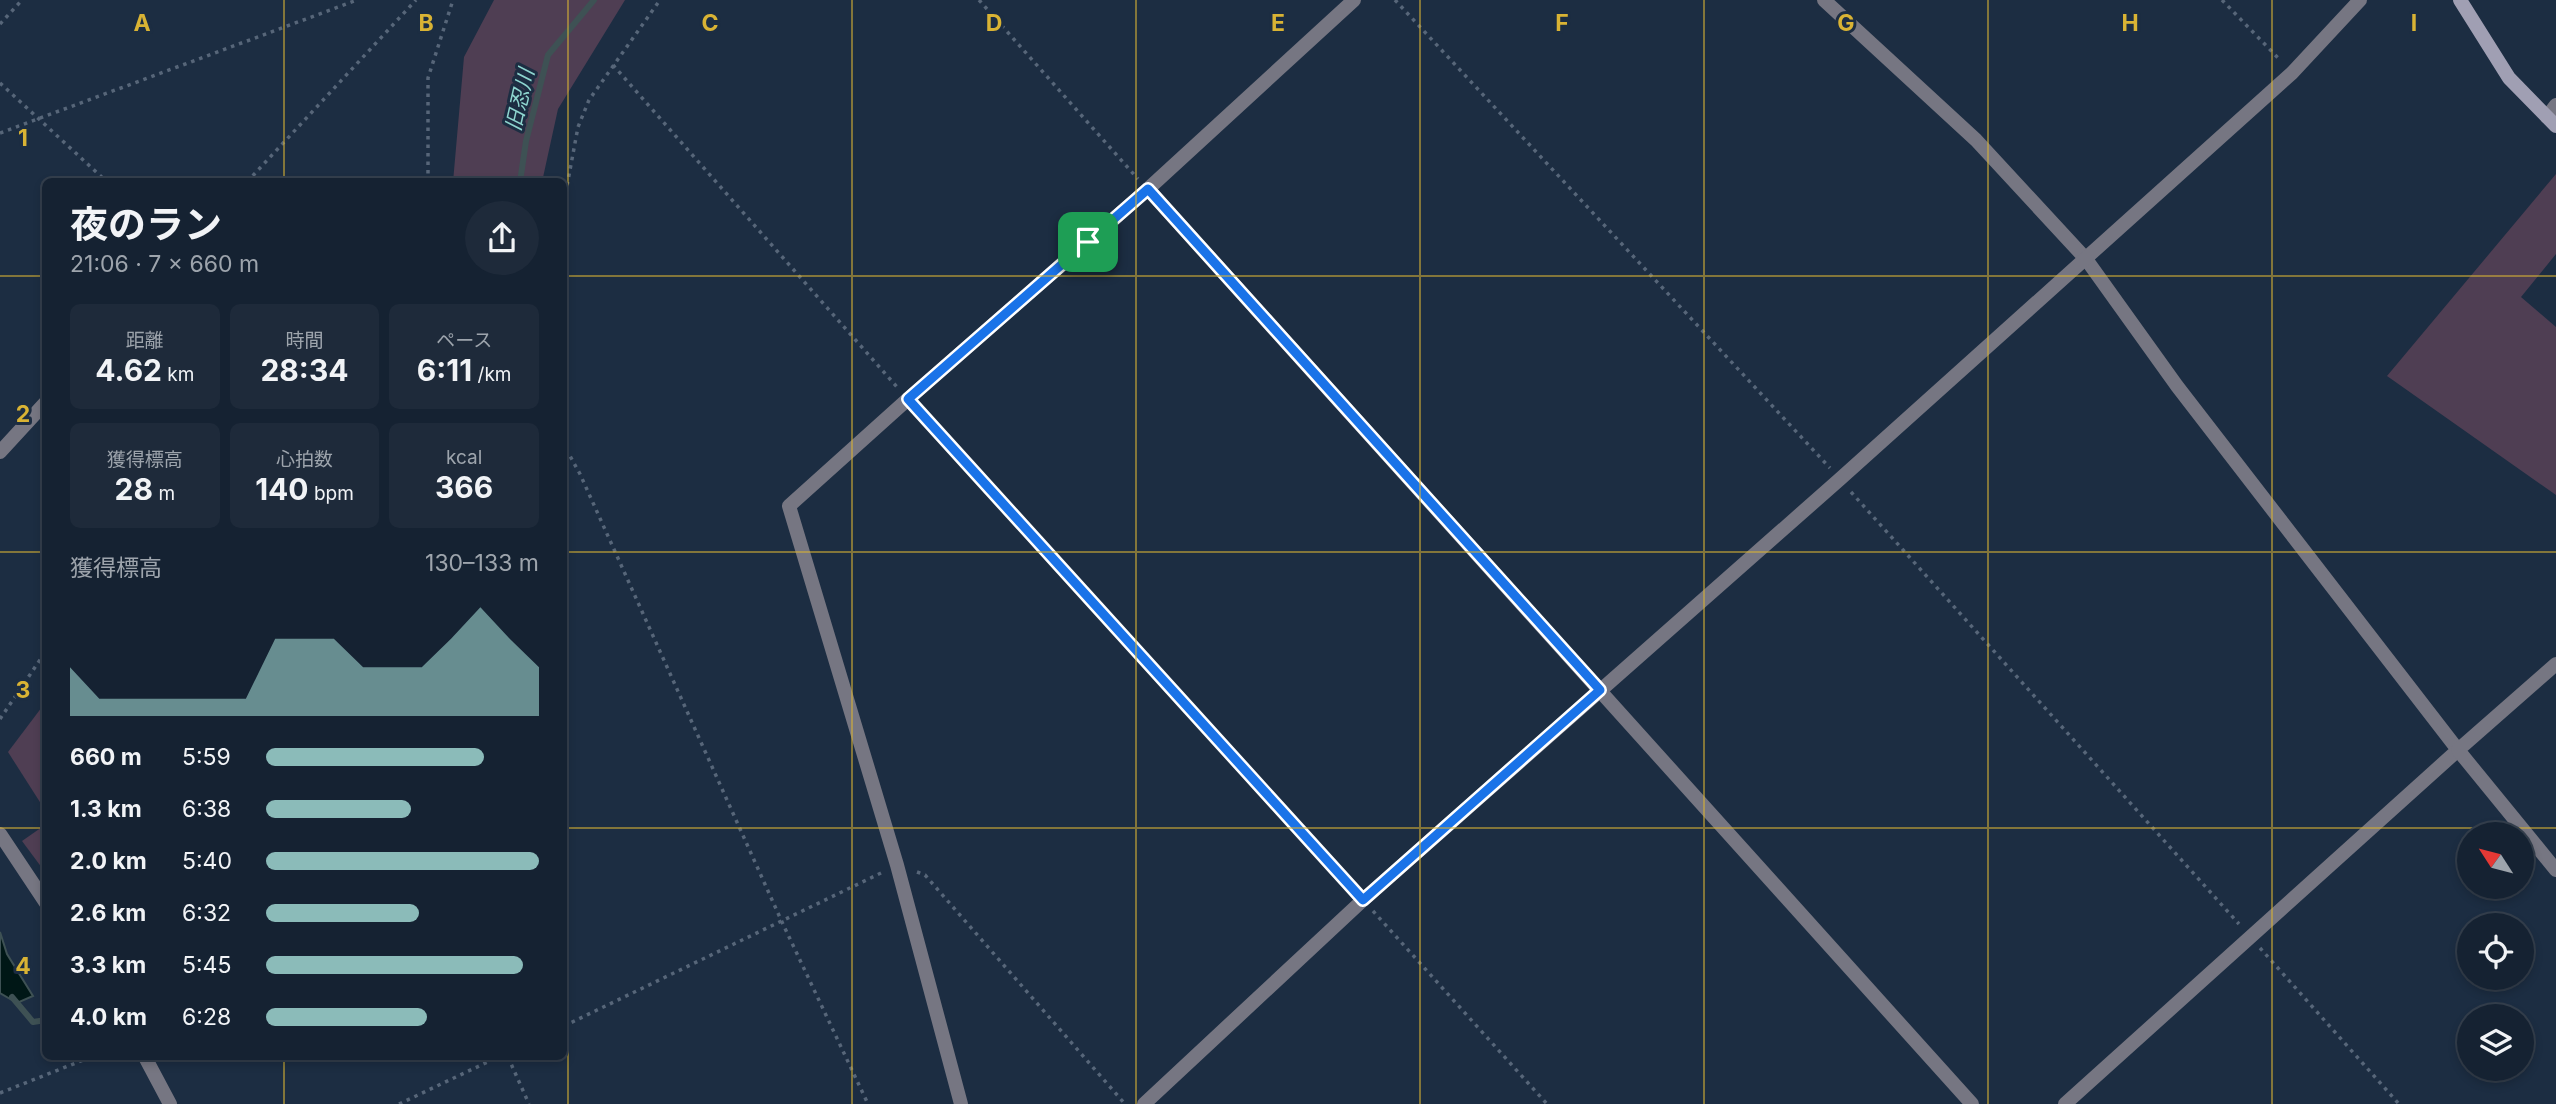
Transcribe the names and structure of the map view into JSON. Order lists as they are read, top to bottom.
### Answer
{
  "water": ["旧忍川"],
  "north": "top left",
  "page": {
    "heading": ["夜のラン", "21:06 · 7 × 660 m"],
    "stats": [
      ["距離", "4.62 km"],
      ["時間", "28:34"],
      ["ペース", "6:11 /km"],
      ["獲得標高", "28 m"],
      ["心拍数", "140 bpm"],
      ["kcal", "366"]
    ],
    "chart": ["獲得標高", "130–133 m"],
    "list": [
      {
        "name": "660 m",
        "note": "5:59"
      },
      {
        "name": "1.3 km",
        "note": "6:38"
      },
      {
        "name": "2.0 km",
        "note": "5:40"
      },
      {
        "name": "2.6 km",
        "note": "6:32"
      },
      {
        "name": "3.3 km",
        "note": "5:45"
      },
      {
        "name": "4.0 km",
        "note": "6:28"
      }
    ]
  },
  "grid": {
    "columns": [
      "A",
      "B",
      "C",
      "D",
      "E",
      "F",
      "G",
      "H",
      "I"
    ],
    "rows": [
      "1",
      "2",
      "3",
      "4"
    ]
  }
}
